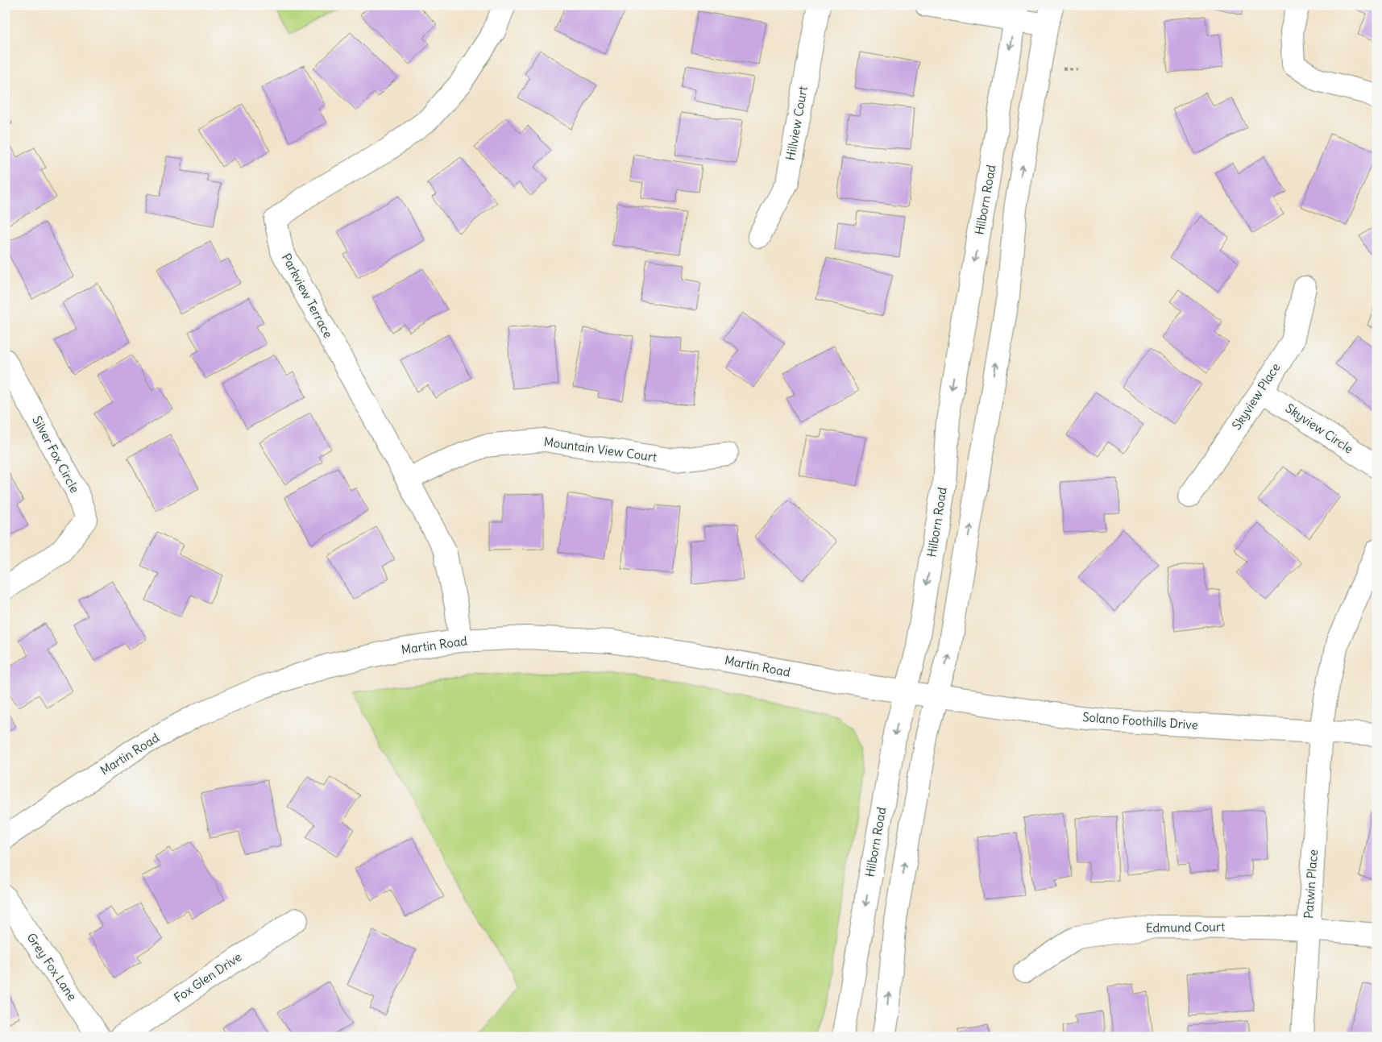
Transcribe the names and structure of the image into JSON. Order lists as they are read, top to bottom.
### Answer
{
  "streets": {
    "street": [
      "Hillview Court",
      "Hilborn Road",
      "Parkview Terrace",
      "Skyview Place",
      "Skyview Circle",
      "Mountain View Court",
      "Silver Fox Circle",
      "Martin Road",
      "Solano Foothills Drive",
      "Patwin Place",
      "Edmund Court",
      "Grey Fox Lane",
      "Fox Glen Drive"
    ]
  },
  "crossings": [
    ["Hilborn Road", "Martin Road"],
    ["Hilborn Road", "Solano Foothills Drive"],
    ["Parkview Terrace", "Mountain View Court"],
    ["Parkview Terrace", "Martin Road"],
    ["Skyview Place", "Skyview Circle"],
    ["Martin Road", "Solano Foothills Drive"],
    ["Solano Foothills Drive", "Patwin Place"],
    ["Patwin Place", "Edmund Court"]
  ]
}
